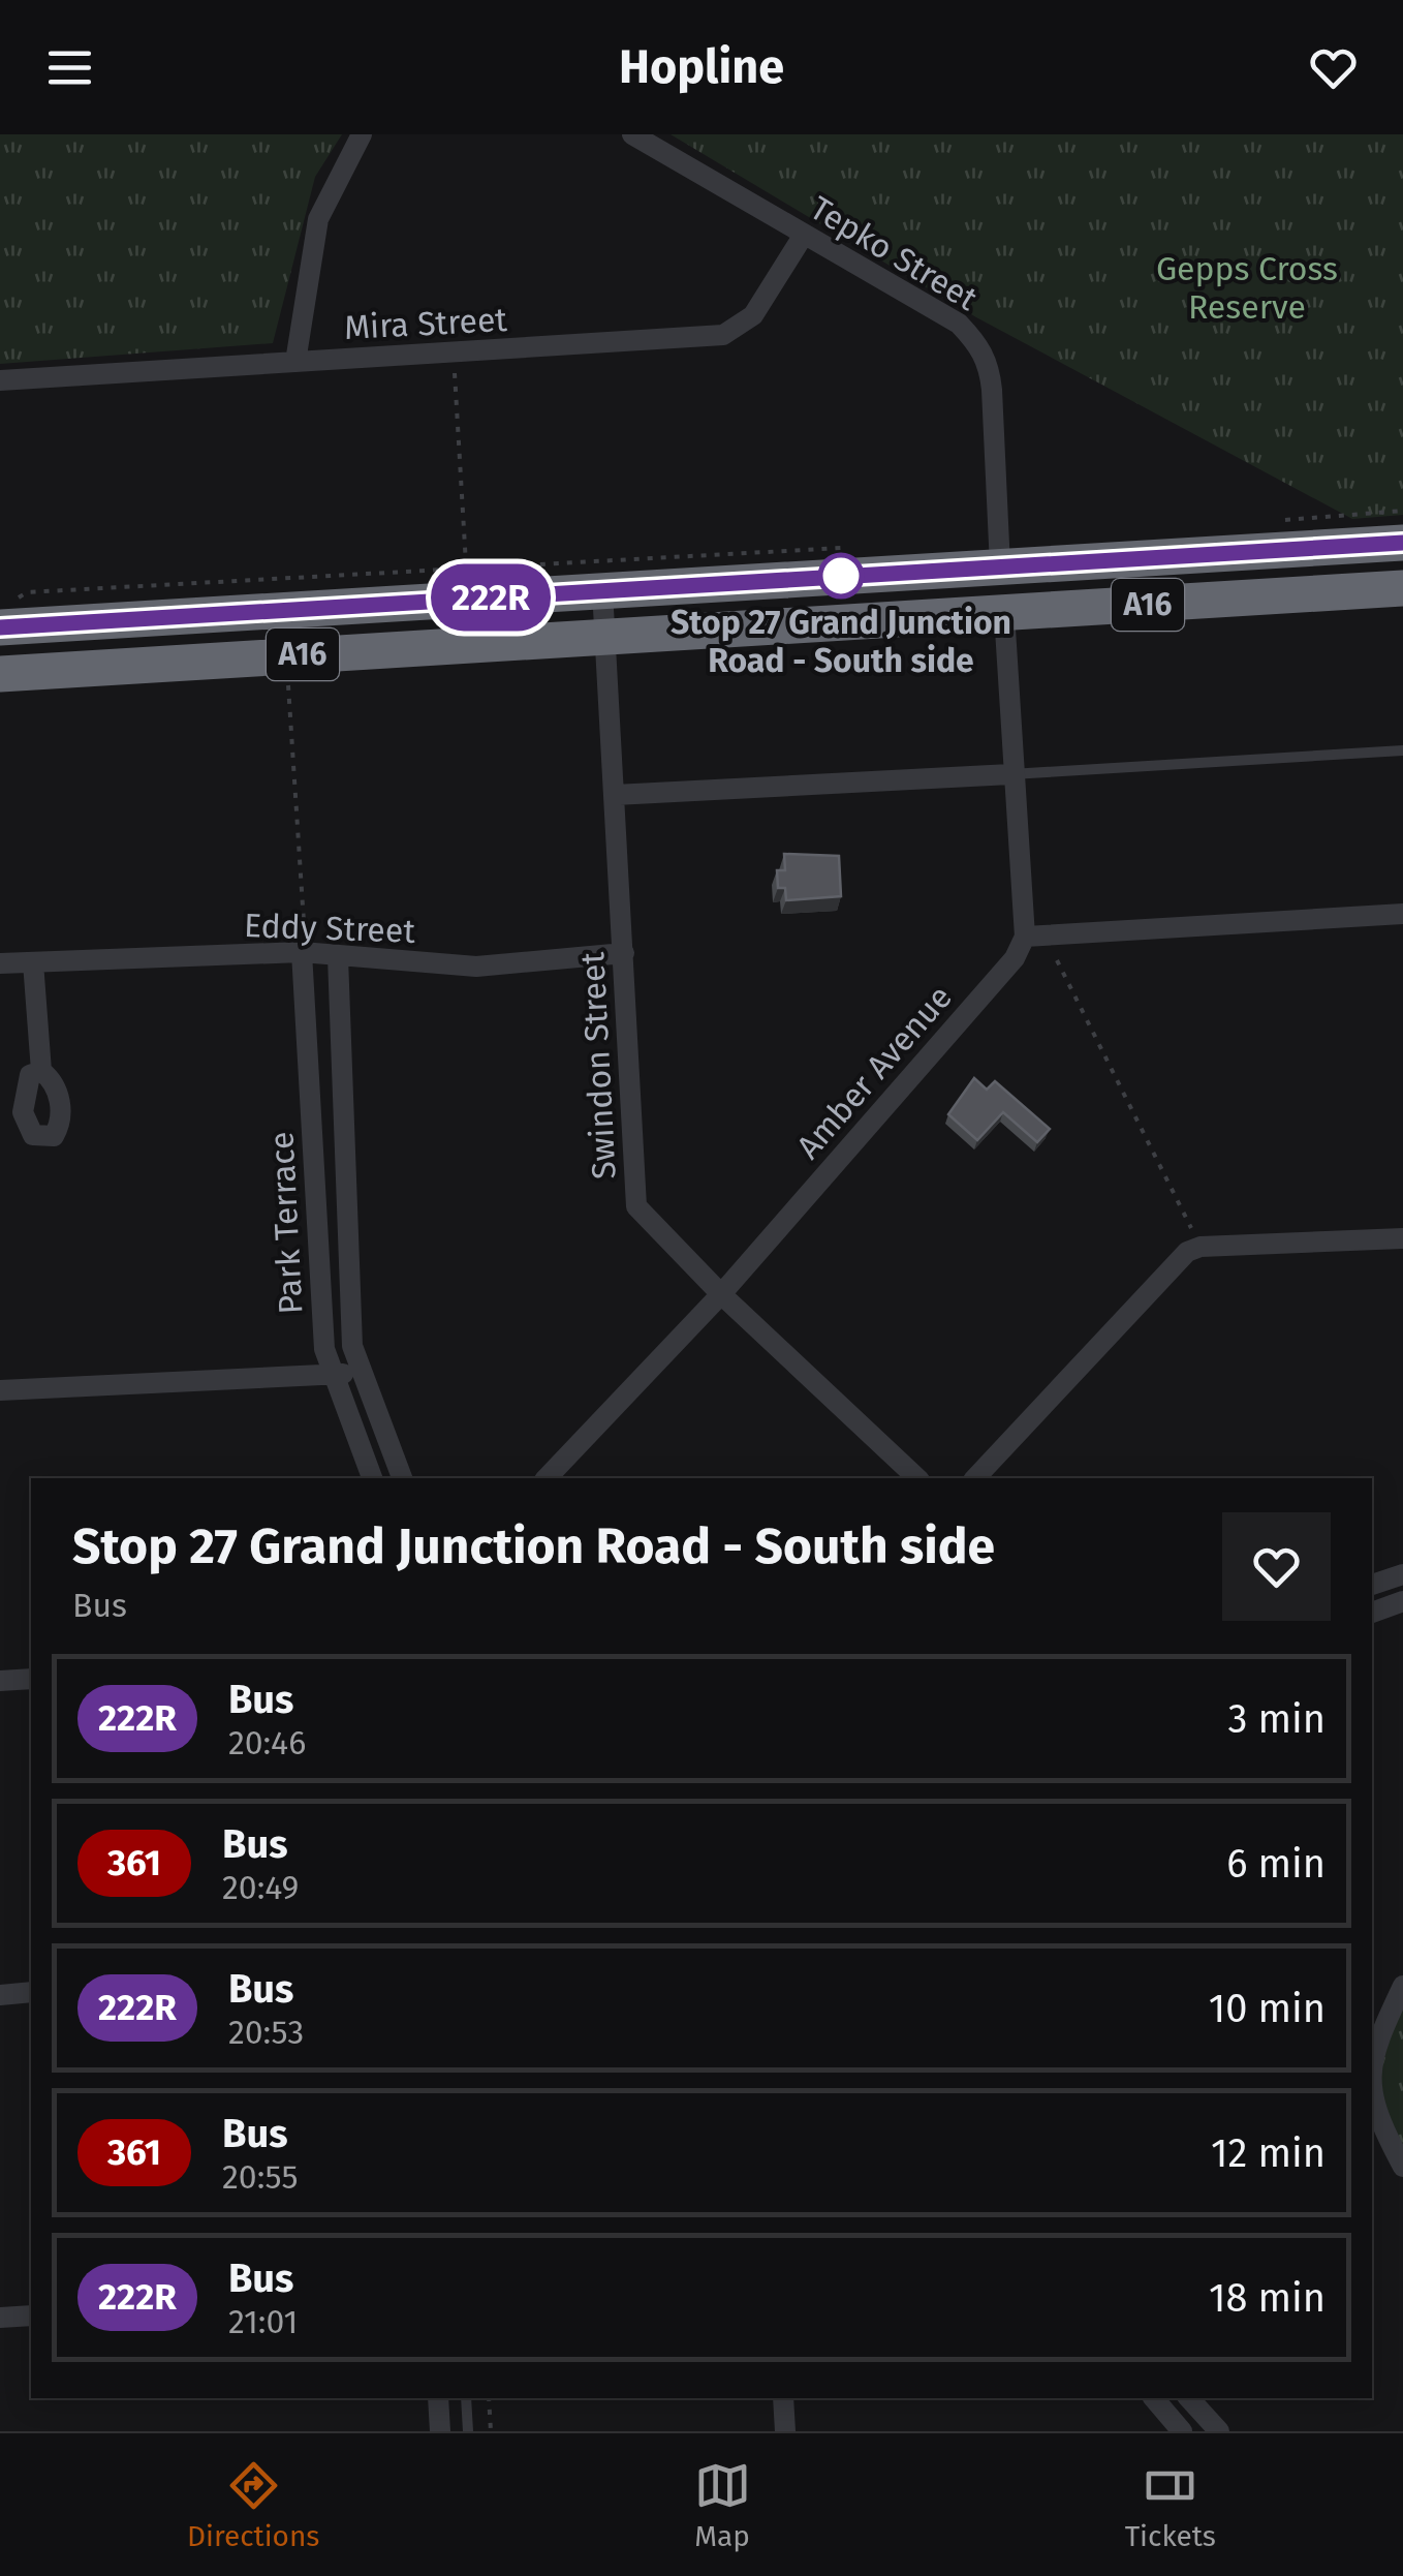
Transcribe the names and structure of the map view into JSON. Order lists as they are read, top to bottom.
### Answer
{
  "streets": {
    "highway": ["A16"],
    "street": [
      "Tepko Street",
      "Mira Street",
      "Eddy Street",
      "Swindon Street",
      "Amber Avenue",
      "Park Terrace"
    ]
  },
  "crossings": [
    ["Tepko Street", "Mira Street"],
    ["Tepko Street", "A16"],
    ["A16", "Swindon Street"],
    ["Eddy Street", "Swindon Street"],
    ["Eddy Street", "Park Terrace"],
    ["Swindon Street", "Amber Avenue"]
  ],
  "parks": ["Gepps Cross Reserve"],
  "places": ["Stop 27 Grand Junction Road - South side"],
  "lines": ["bus line 222R"],
  "page": {
    "header": "Hopline",
    "on_map": "222R",
    "heading": ["Stop 27 Grand Junction Road - South side", "Bus"],
    "list": [
      {
        "mark": "222R",
        "name": "Bus",
        "note": "20:46",
        "value": "3 min"
      },
      {
        "mark": "361",
        "name": "Bus",
        "note": "20:49",
        "value": "6 min"
      },
      {
        "mark": "222R",
        "name": "Bus",
        "note": "20:53",
        "value": "10 min"
      },
      {
        "mark": "361",
        "name": "Bus",
        "note": "20:55",
        "value": "12 min"
      },
      {
        "mark": "222R",
        "name": "Bus",
        "note": "21:01",
        "value": "18 min"
      }
    ],
    "tabs": ["Directions", "Map", "Tickets"]
  }
}
